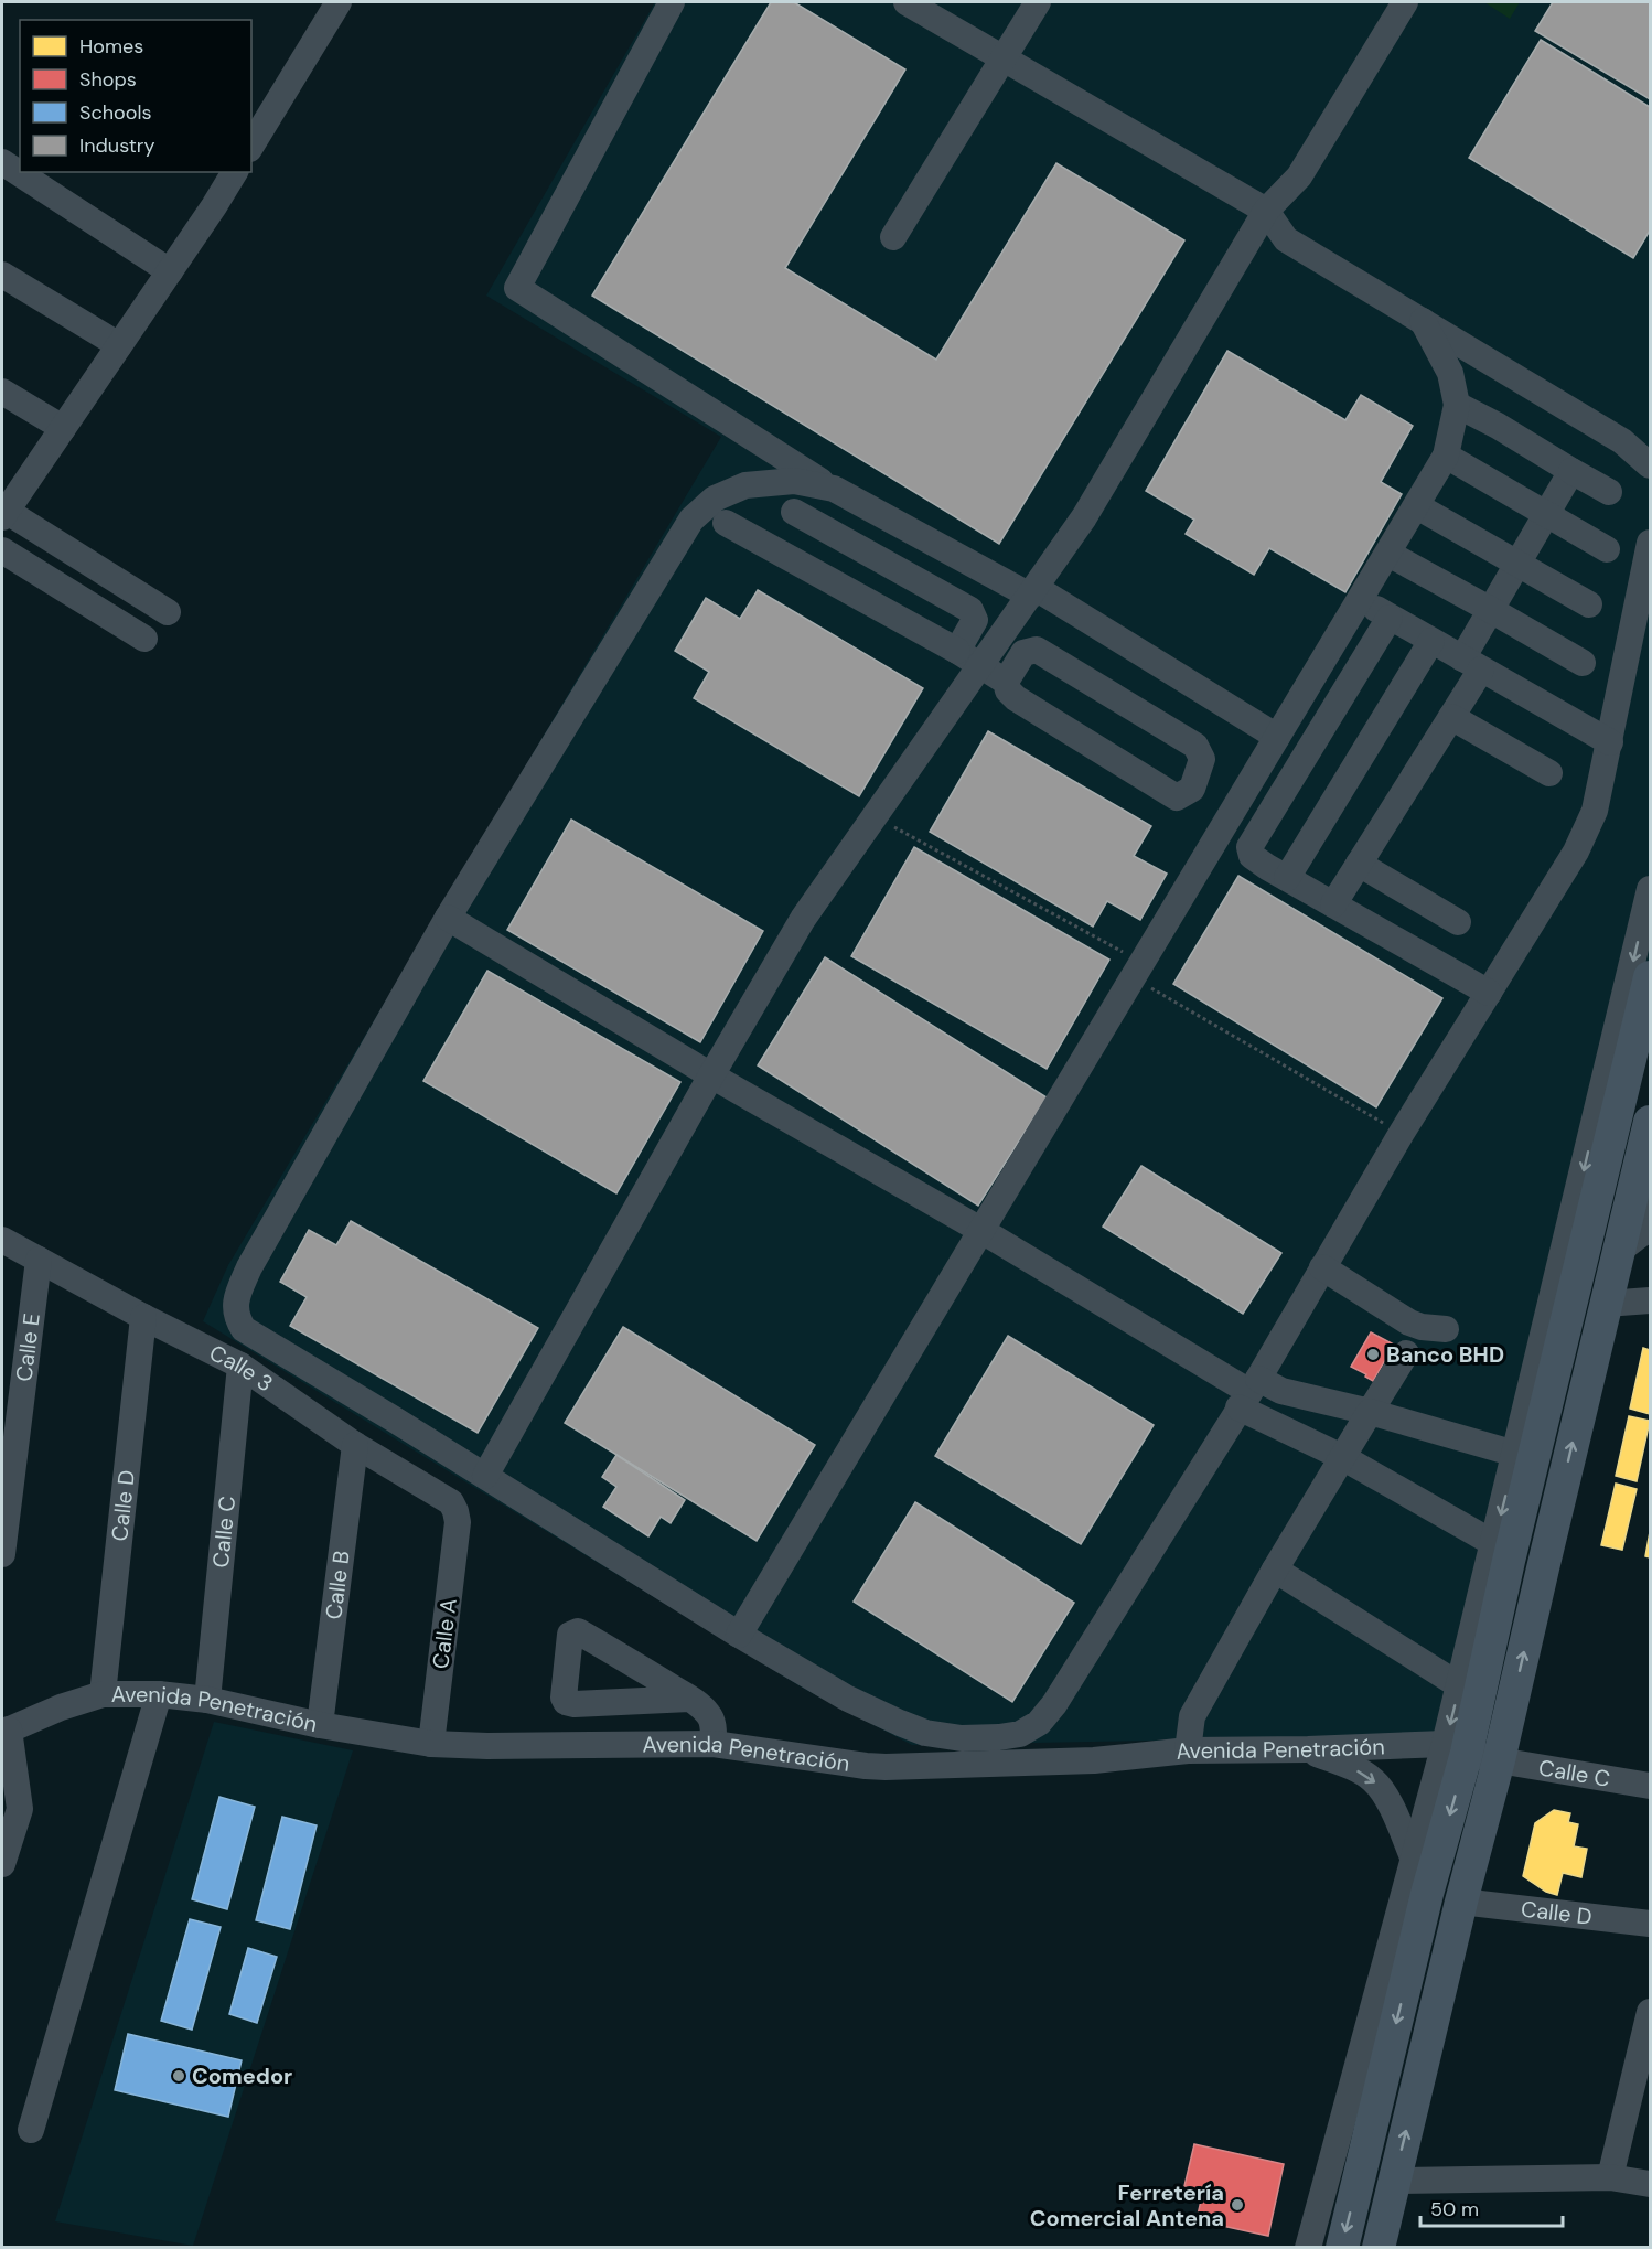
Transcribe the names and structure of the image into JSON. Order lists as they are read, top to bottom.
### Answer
{
  "streets": {
    "street": [
      "Calle E",
      "Calle 3",
      "Calle D",
      "Calle C",
      "Calle B",
      "Calle A",
      "Avenida Penetración"
    ]
  },
  "crossings": [
    ["Calle E", "Calle 3"],
    ["Calle 3", "Calle D"],
    ["Calle 3", "Calle C"],
    ["Calle 3", "Calle B"],
    ["Calle 3", "Calle A"],
    ["Calle D", "Avenida Penetración"],
    ["Calle C", "Avenida Penetración"],
    ["Calle B", "Avenida Penetración"],
    ["Calle A", "Avenida Penetración"]
  ],
  "places": ["Banco BHD", "Comedor", "Ferretería Comercial Antena"],
  "legend": [
    "Homes",
    "Shops",
    "Schools",
    "Industry"
  ],
  "scale_bar": "50 m"
}
